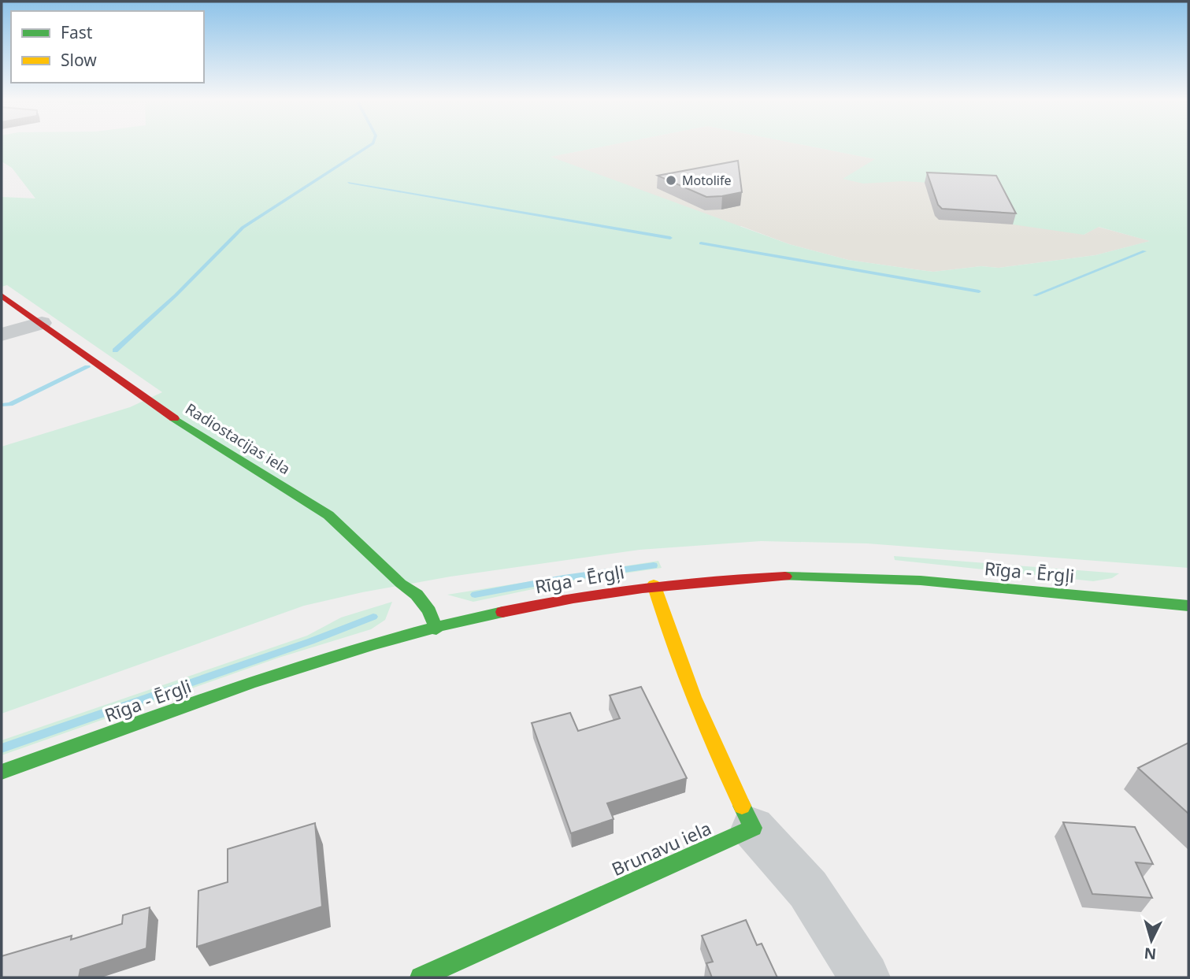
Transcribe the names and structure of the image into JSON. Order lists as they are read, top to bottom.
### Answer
{
  "streets": {
    "street": ["Radiostacijas iela", "Rīga - Ērgļi", "Brunavu iela"]
  },
  "crossings": [
    ["Radiostacijas iela", "Rīga - Ērgļi"]
  ],
  "places": ["Motolife"],
  "legend": ["Fast", "Slow"],
  "north": "bottom"
}
